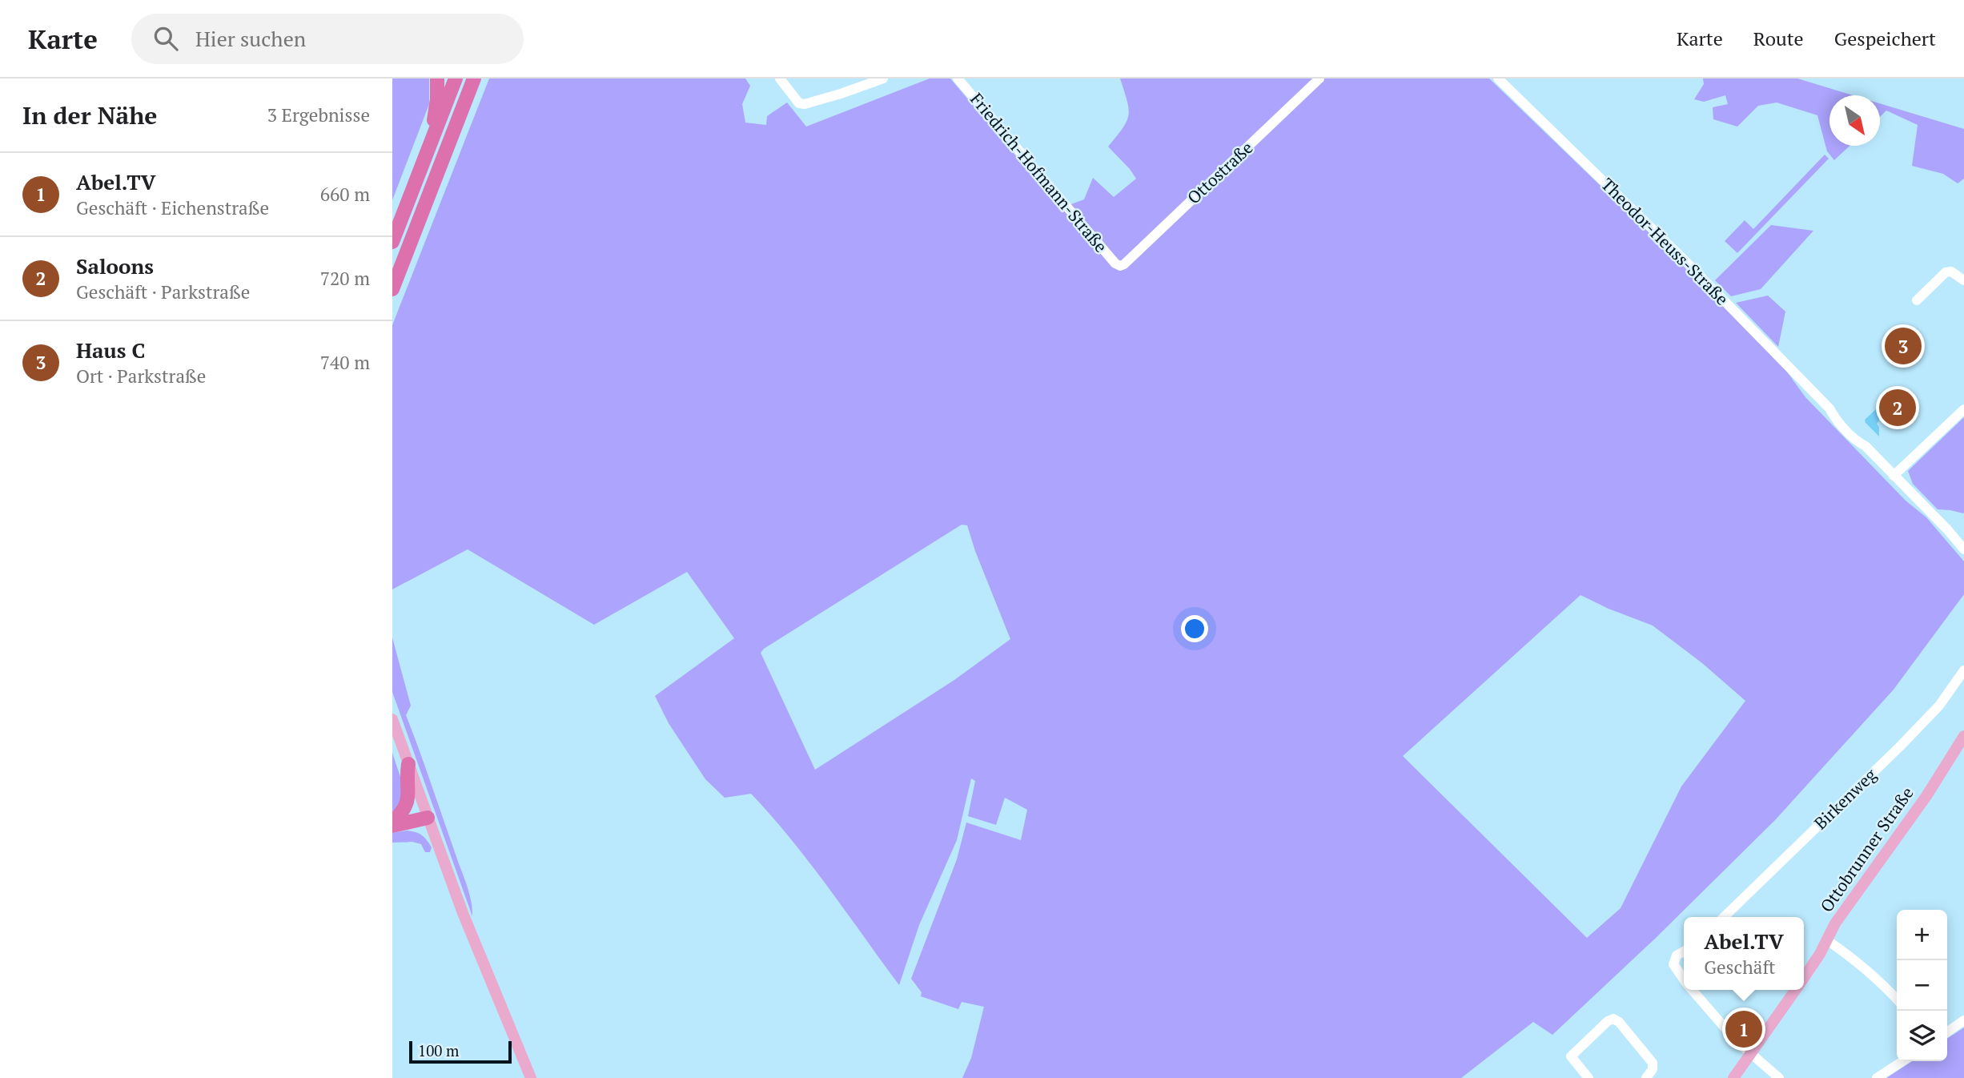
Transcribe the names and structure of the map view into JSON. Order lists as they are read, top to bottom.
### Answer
{
  "streets": {
    "main road": ["Ottobrunner Straße"],
    "street": [
      "Friedrich-Hofmann-Straße",
      "Ottostraße",
      "Theodor-Heuss-Straße",
      "Birkenweg"
    ]
  },
  "crossings": [
    ["Friedrich-Hofmann-Straße", "Ottostraße"]
  ],
  "scale_bar": "100 m",
  "north": "bottom right",
  "page": {
    "header": "Karte",
    "search": "Hier suchen",
    "nav": ["Karte", "Route", "Gespeichert"],
    "heading": ["In der Nähe", "3 Ergebnisse"],
    "list": [
      {
        "mark": "1",
        "name": "Abel.TV",
        "note": "Geschäft · Eichenstraße",
        "value": "660 m"
      },
      {
        "mark": "2",
        "name": "Saloons",
        "note": "Geschäft · Parkstraße",
        "value": "720 m"
      },
      {
        "mark": "3",
        "name": "Haus C",
        "note": "Ort · Parkstraße",
        "value": "740 m"
      }
    ],
    "pins": ["3", "2", "1"],
    "map_buttons": ["+", "−"],
    "popup": ["Abel.TV", "Geschäft"],
    "scale": "100 m"
  }
}
